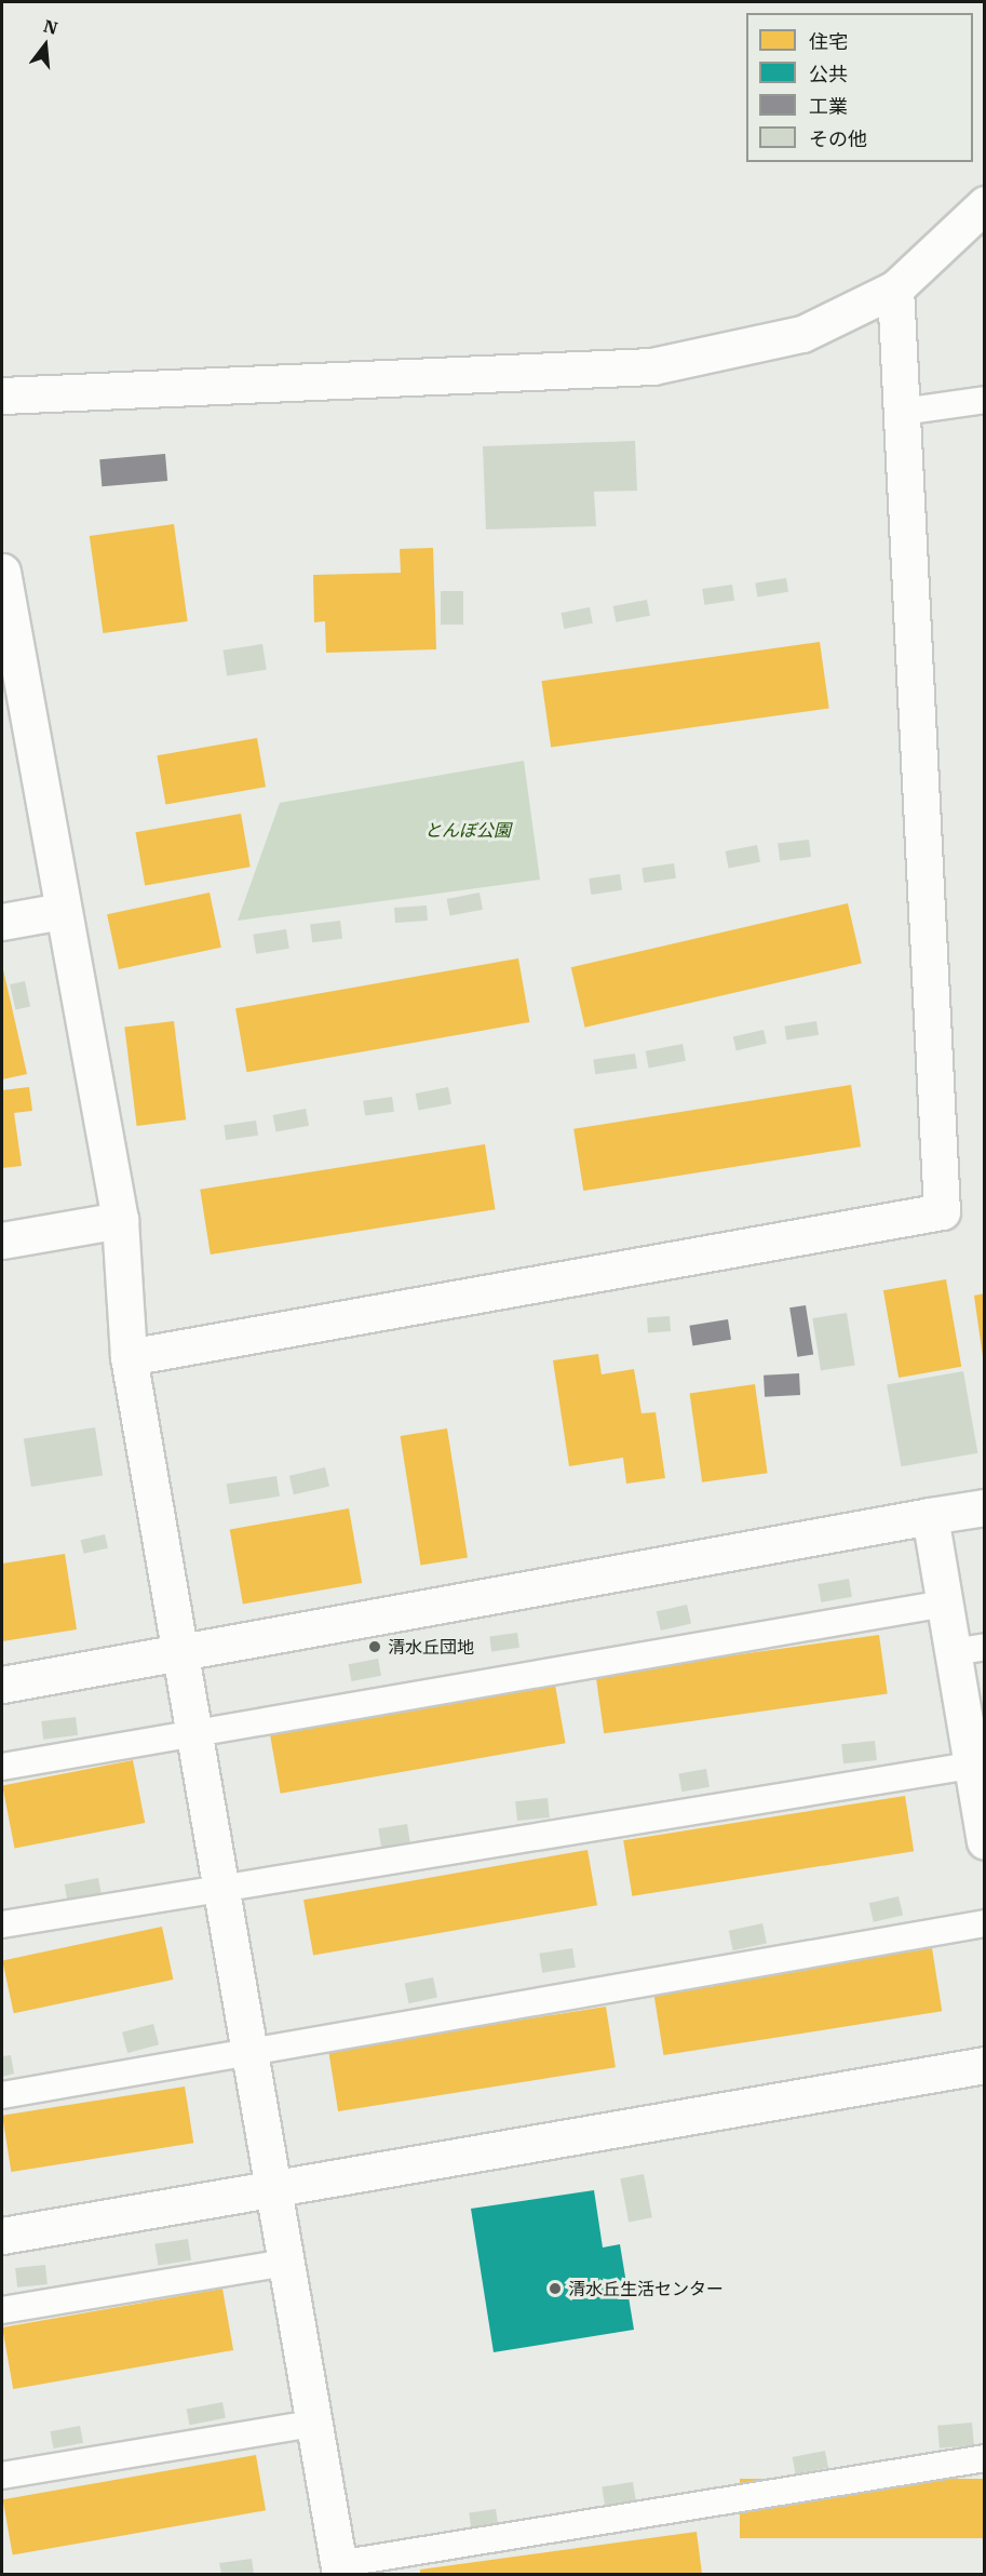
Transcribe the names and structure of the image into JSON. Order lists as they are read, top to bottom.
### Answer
{
  "parks": ["とんぼ公園"],
  "places": ["清水丘団地", "清水丘生活センター"],
  "legend": [
    "住宅",
    "公共",
    "工業",
    "その他"
  ],
  "north": "top"
}
